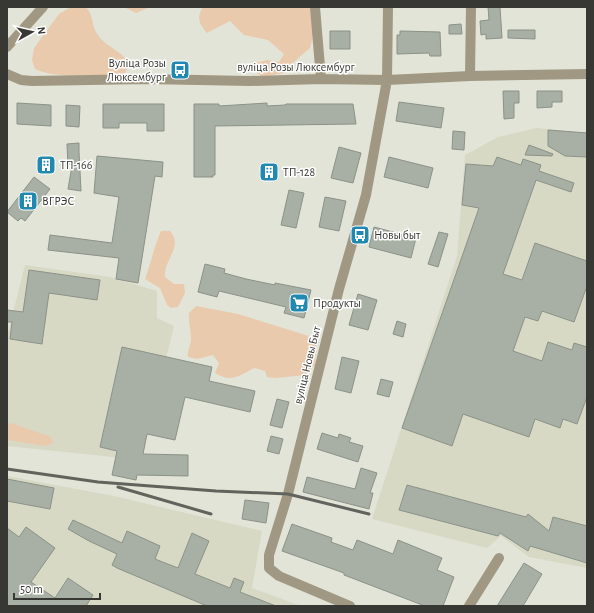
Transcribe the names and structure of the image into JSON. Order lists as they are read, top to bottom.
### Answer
{
  "streets": {
    "street": ["вуліца Розы Люксембург", "вуліца Новы Быт"]
  },
  "crossings": [
    ["вуліца Розы Люксембург", "вуліца Новы Быт"]
  ],
  "places": {
    "bus stop": ["Вуліца Розы Люксембург", "Новы быт"],
    "building": ["ТП-166", "ТП-128", "ВГРЭС"],
    "supermarket": ["Продукты"]
  },
  "scale_bar": "50 m",
  "north": "right"
}
